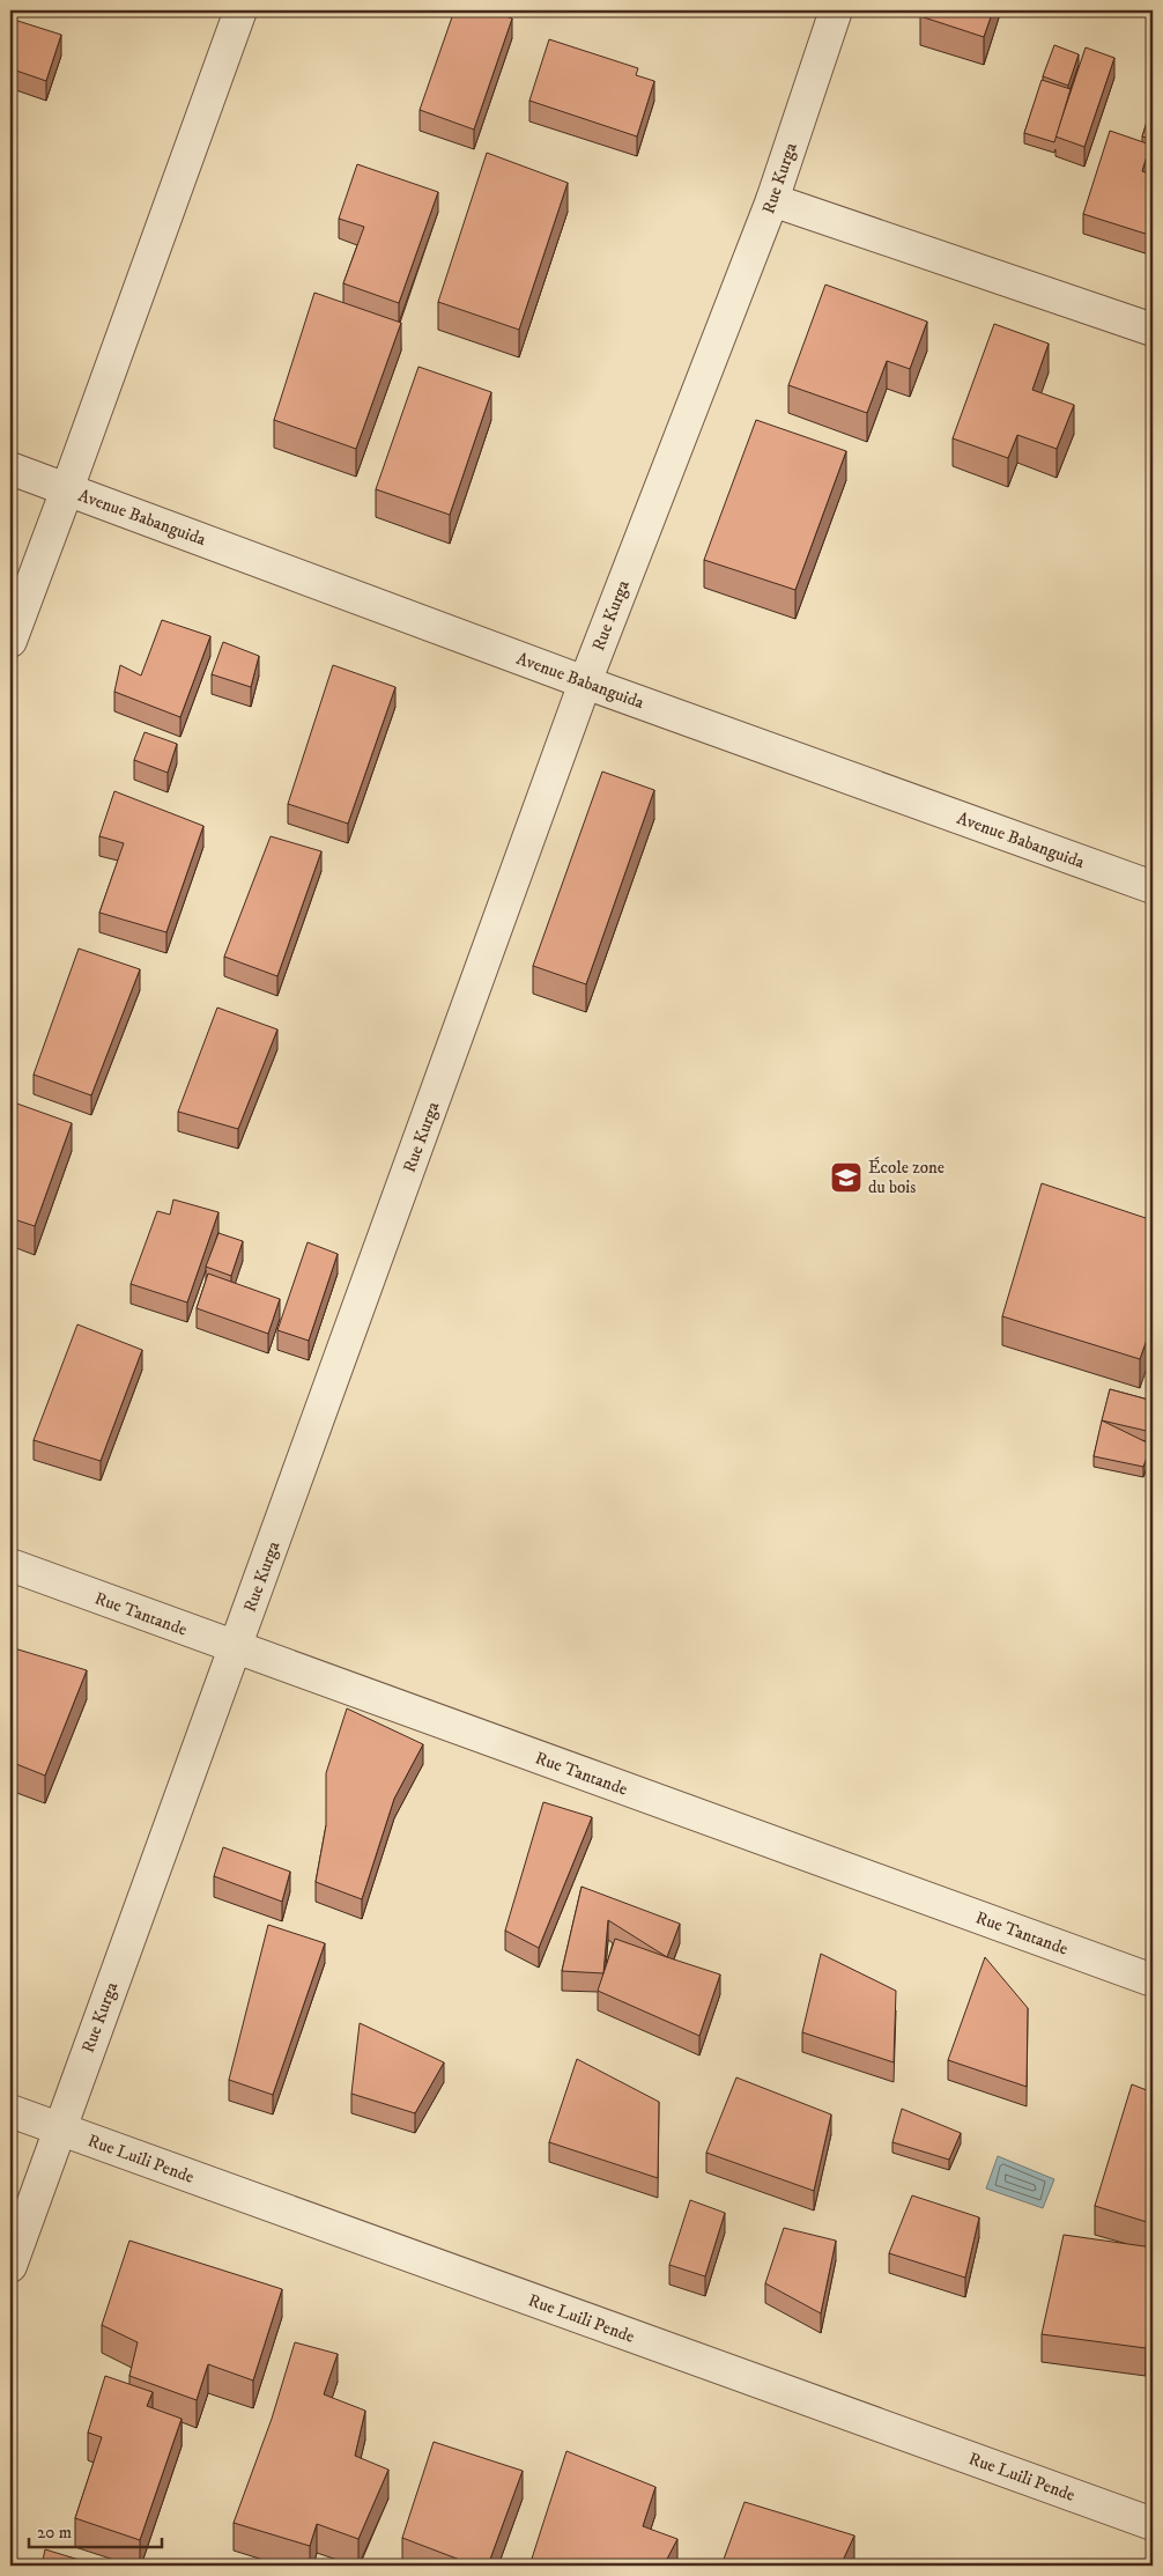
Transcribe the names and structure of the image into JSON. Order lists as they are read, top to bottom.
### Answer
{
  "streets": {
    "street": [
      "Rue Kurga",
      "Avenue Babanguida",
      "Rue Tantande",
      "Rue Luili Pende"
    ]
  },
  "crossings": [
    ["Rue Kurga", "Avenue Babanguida"],
    ["Rue Kurga", "Rue Tantande"],
    ["Rue Kurga", "Rue Luili Pende"]
  ],
  "places": {
    "school or university": ["École zone du bois"]
  },
  "scale_bar": "20 m"
}
